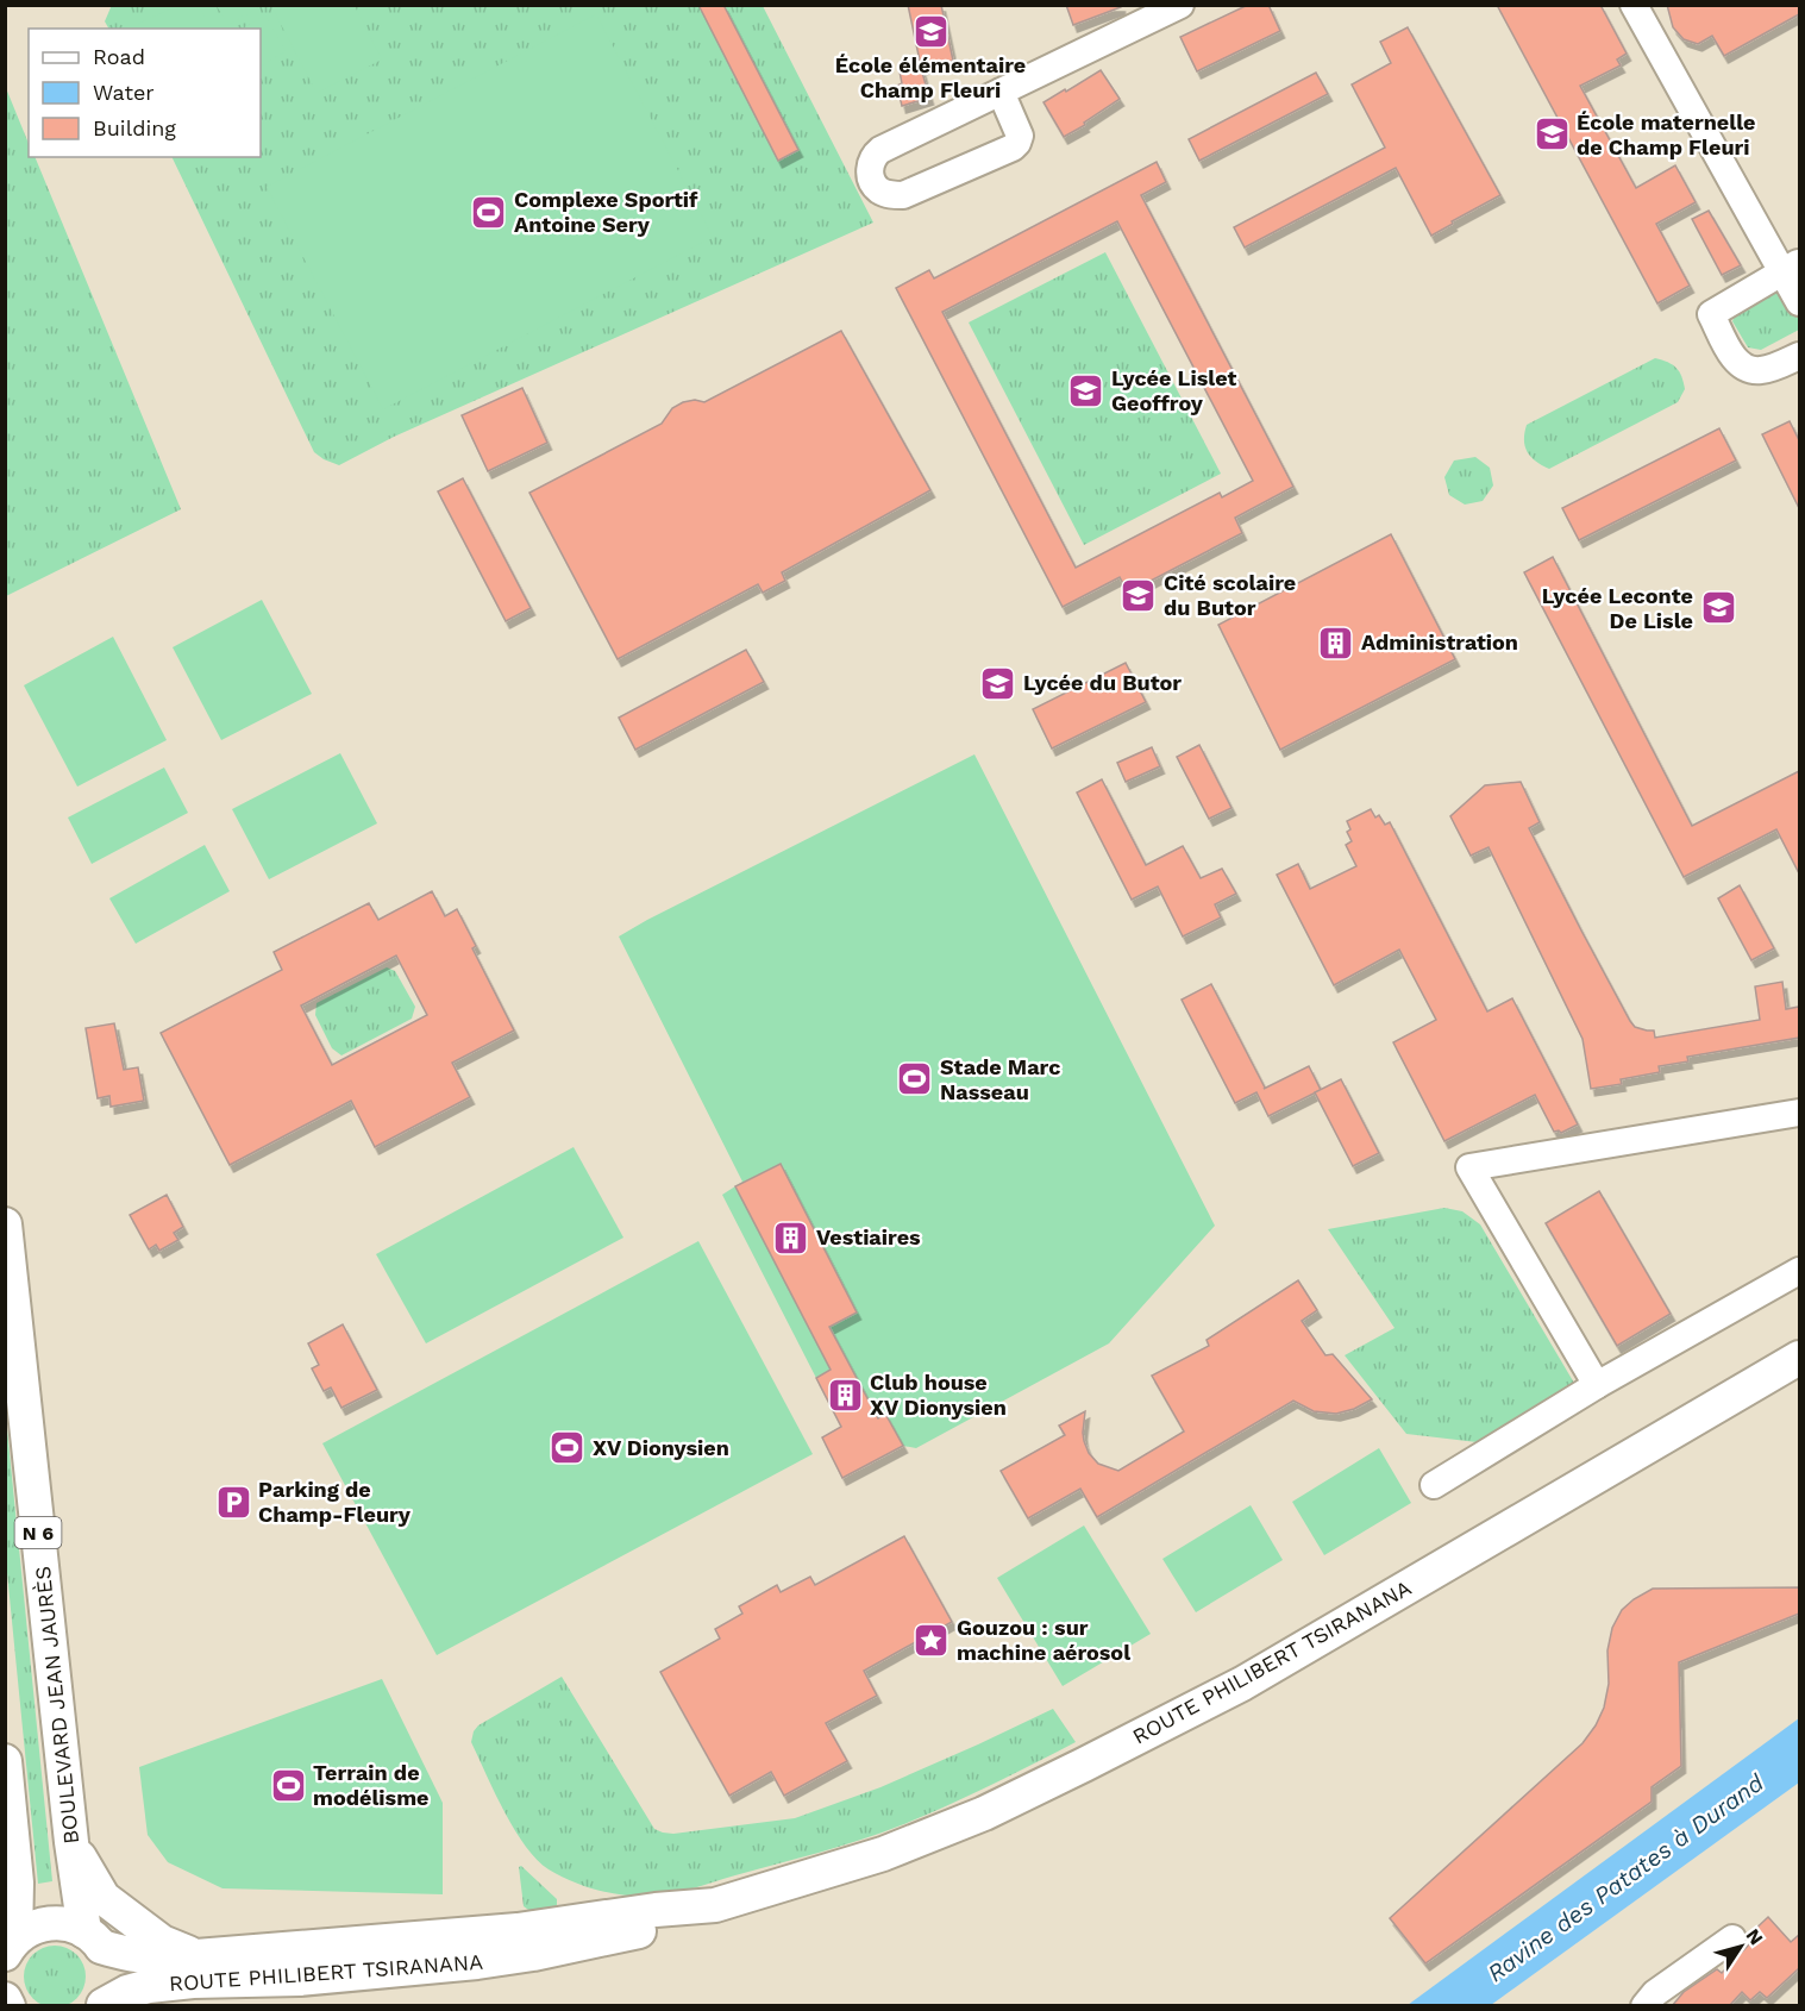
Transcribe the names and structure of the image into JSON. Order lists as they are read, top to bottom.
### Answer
{
  "streets": {
    "main road": ["N 6", "ROUTE PHILIBERT TSIRANANA", "BOULEVARD JEAN JAURÈS"]
  },
  "crossings": [
    ["ROUTE PHILIBERT TSIRANANA", "BOULEVARD JEAN JAURÈS"]
  ],
  "water": ["Ravine des Patates à Durand"],
  "places": {
    "school or university": [
      "École élémentaire Champ Fleuri",
      "École maternelle de Champ Fleuri",
      "Lycée Lislet Geoffroy",
      "Cité scolaire du Butor",
      "Lycée Leconte De Lisle",
      "Lycée du Butor"
    ],
    "sports": [
      "Complexe Sportif Antoine Sery",
      "Stade Marc Nasseau",
      "XV Dionysien",
      "Terrain de modélisme"
    ],
    "building": ["Administration", "Vestiaires", "Club house XV Dionysien"],
    "parking": ["Parking de Champ-Fleury"],
    "place": ["Gouzou : sur machine aérosol"]
  },
  "legend": ["Road", "Water", "Building"],
  "north": "top right"
}
